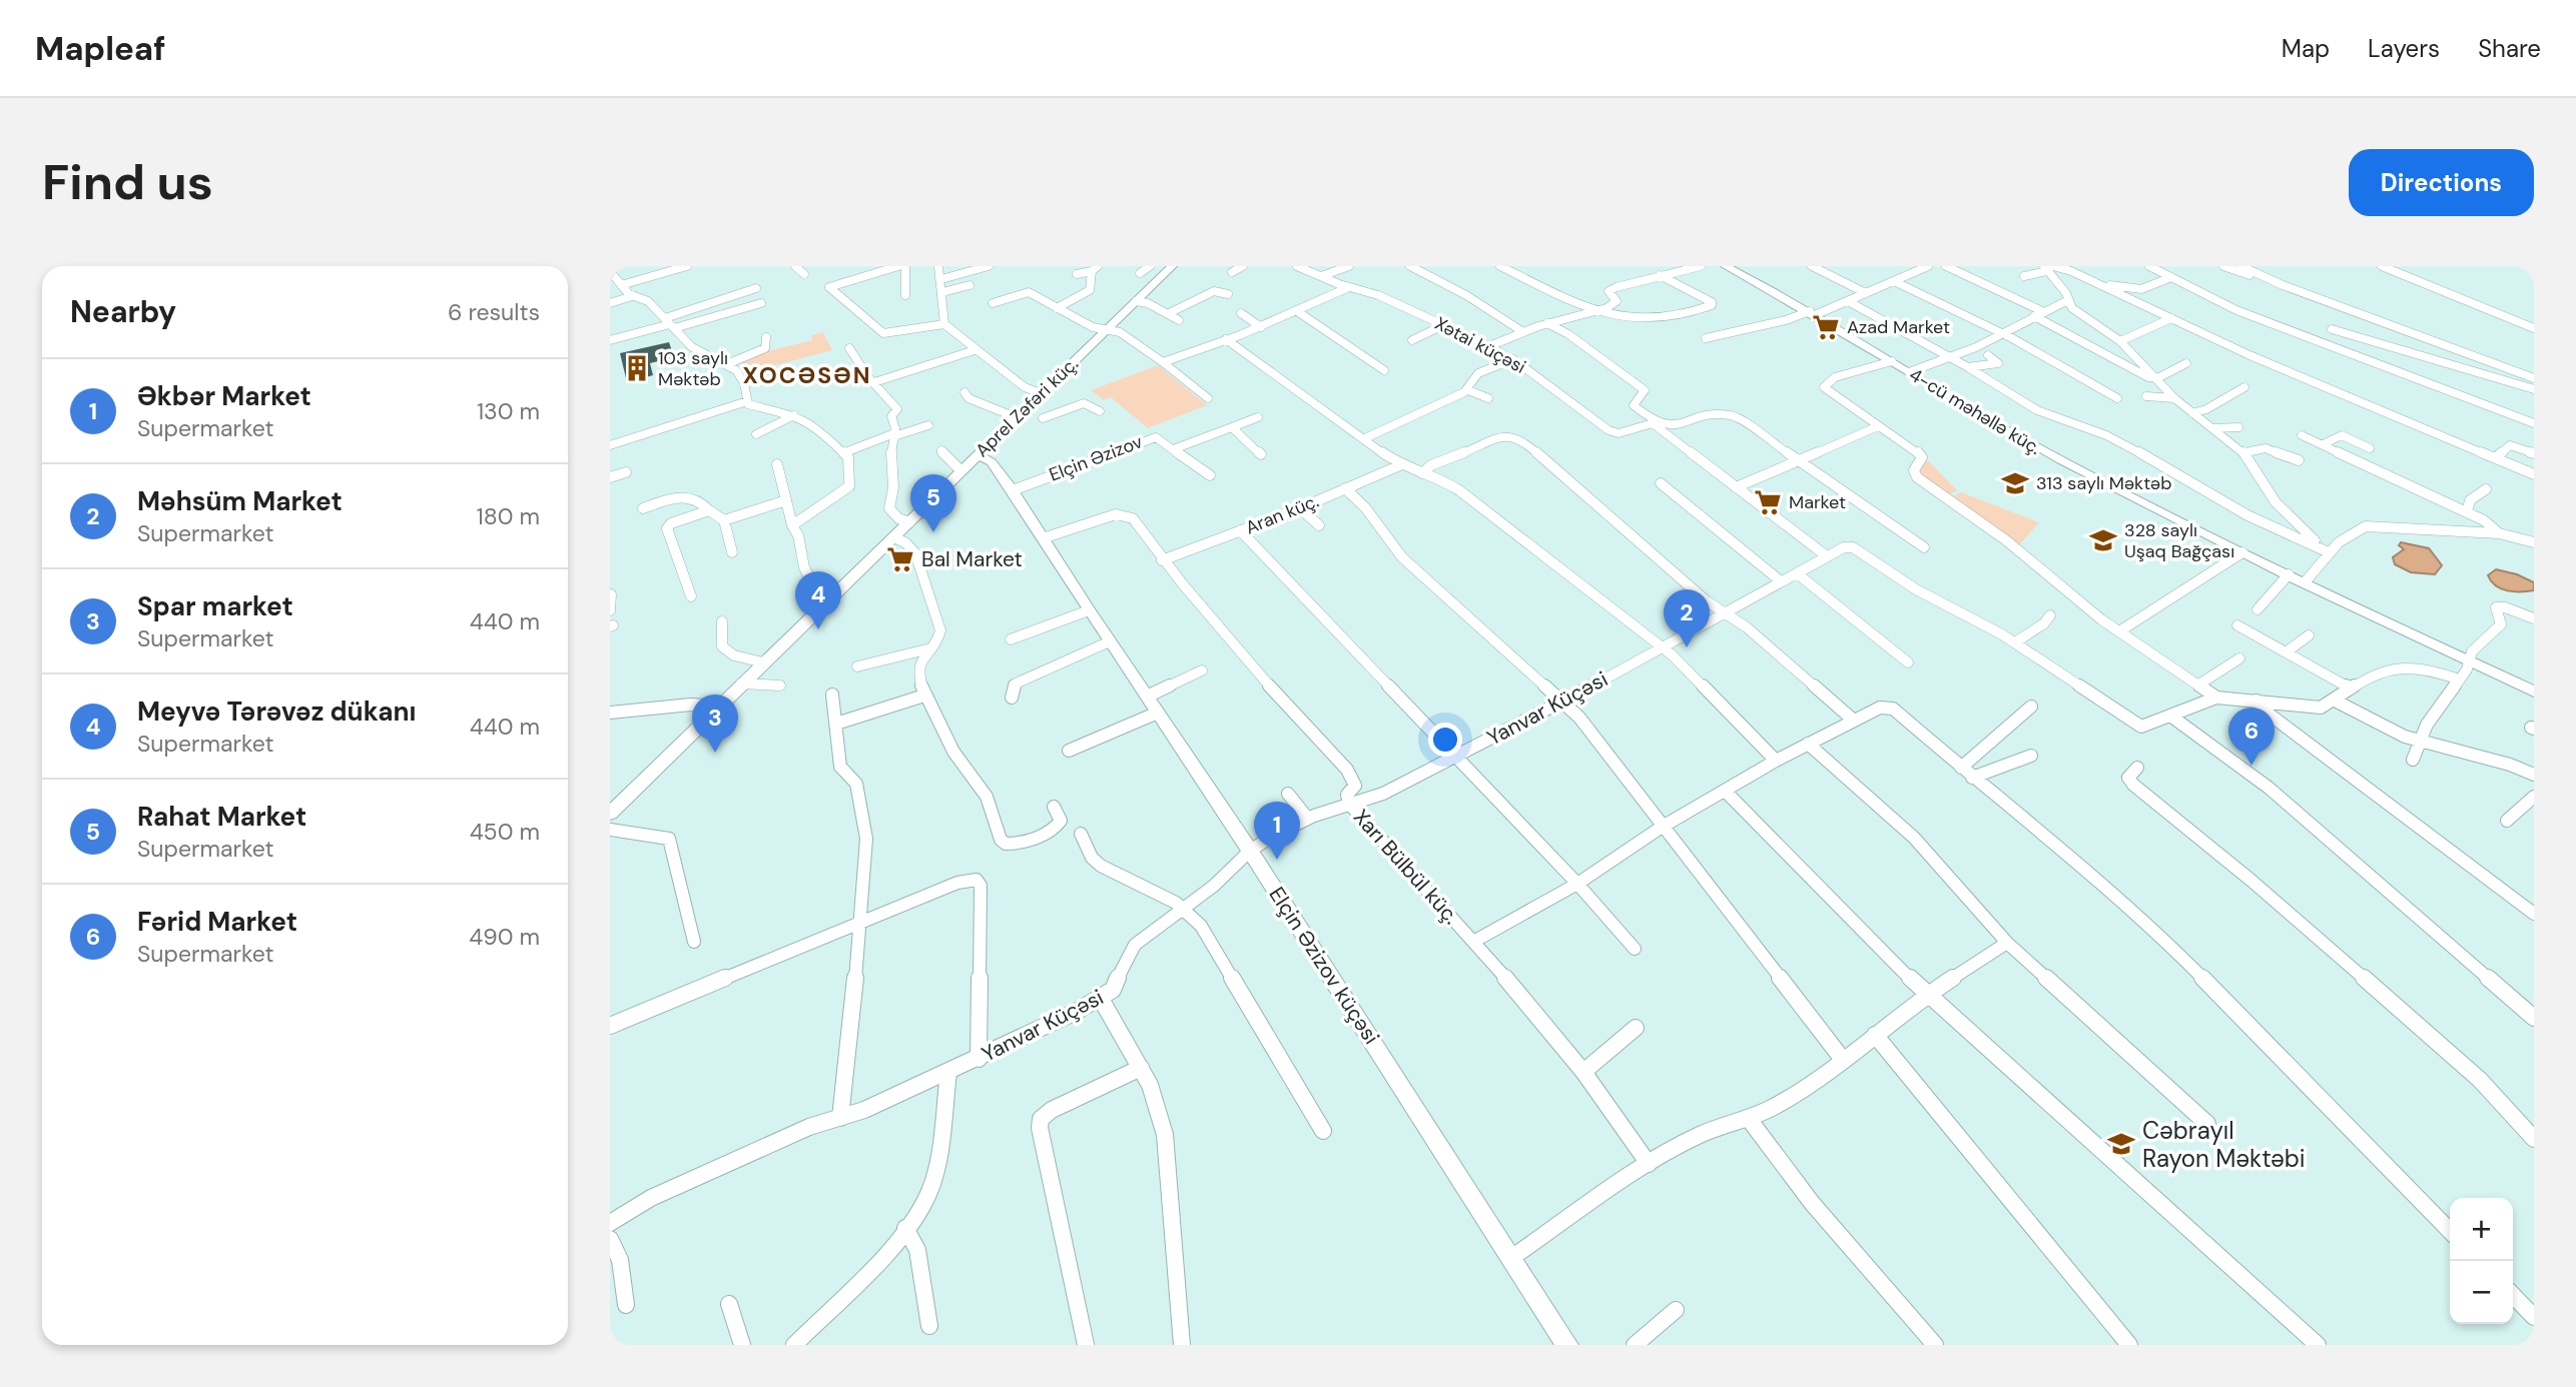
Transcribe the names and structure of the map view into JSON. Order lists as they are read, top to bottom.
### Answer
{
  "streets": {
    "street": [
      "Xətai küçəsi",
      "Aprel Zəfəri küç.",
      "4-cü məhəllə küç.",
      "Elçin Əzizov",
      "Aran küç.",
      "Yanvar Küçəsi",
      "Xarı Bülbül küç.",
      "Elçin Əzizov küçəsi"
    ]
  },
  "crossings": [
    ["Aprel Zəfəri küç.", "Elçin Əzizov küçəsi"],
    ["Elçin Əzizov", "Elçin Əzizov küçəsi"],
    ["Aran küç.", "Xarı Bülbül küç."],
    ["Yanvar Küçəsi", "Xarı Bülbül küç."],
    ["Yanvar Küçəsi", "Elçin Əzizov küçəsi"],
    ["Xarı Bülbül küç.", "Elçin Əzizov küçəsi"]
  ],
  "districts": ["XOCƏSƏN"],
  "places": {
    "supermarket": ["Azad Market", "Market", "Bal Market"],
    "building": ["103 saylı Məktəb"],
    "school or university": ["313 saylı Məktəb", "328 saylı Uşaq Bağçası", "Cəbrayıl Rayon Məktəbi"]
  },
  "page": {
    "header": "Mapleaf",
    "nav": ["Map", "Layers", "Share"],
    "buttons": "Directions",
    "title": "Find us",
    "heading": ["Nearby", "6 results"],
    "list": [
      {
        "mark": "1",
        "name": "Əkbər Market",
        "note": "Supermarket",
        "value": "130 m"
      },
      {
        "mark": "2",
        "name": "Məhsüm Market",
        "note": "Supermarket",
        "value": "180 m"
      },
      {
        "mark": "3",
        "name": "Spar market",
        "note": "Supermarket",
        "value": "440 m"
      },
      {
        "mark": "4",
        "name": "Meyvə Tərəvəz dükanı",
        "note": "Supermarket",
        "value": "440 m"
      },
      {
        "mark": "5",
        "name": "Rahat Market",
        "note": "Supermarket",
        "value": "450 m"
      },
      {
        "mark": "6",
        "name": "Fərid Market",
        "note": "Supermarket",
        "value": "490 m"
      }
    ],
    "pins": [
      "5",
      "4",
      "2",
      "3",
      "6",
      "1"
    ],
    "map_buttons": ["+", "−"]
  }
}
